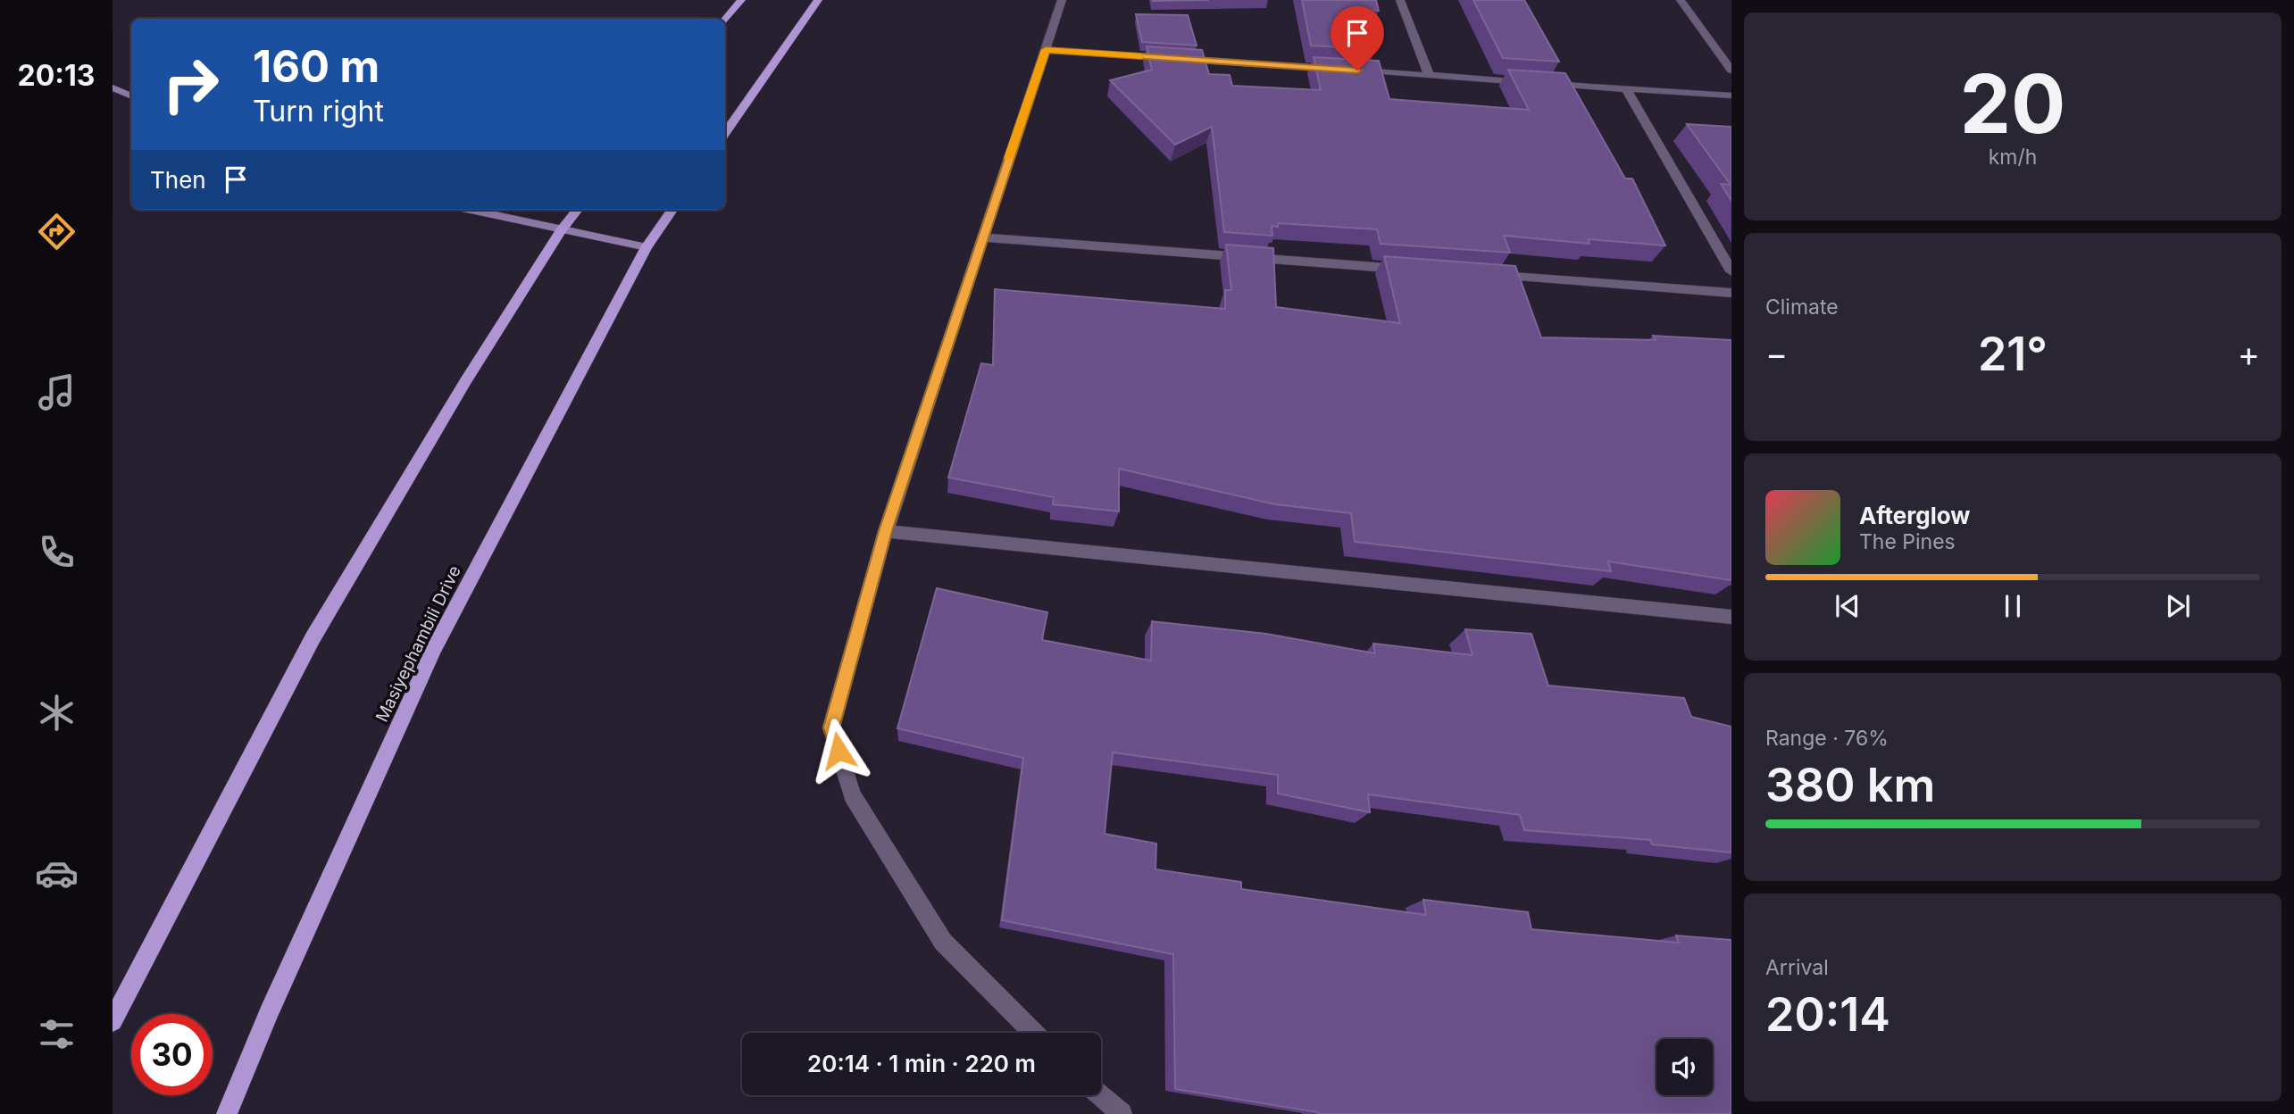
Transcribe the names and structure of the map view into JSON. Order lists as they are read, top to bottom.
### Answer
{
  "streets": {
    "main road": ["Masiyephambili Drive"]
  },
  "page": {
    "tabs": "20:13",
    "tile": [
      ["20", "km/h"],
      "Climate",
      ["Range · 76%", "380 km"],
      ["Arrival", "20:14"]
    ],
    "turn": ["160 m", "Turn right"],
    "then": "Then",
    "heat": ["−", "21°", "+"],
    "song": ["Afterglow", "The Pines"],
    "limit": "30",
    "trip": "20:14 · 1 min · 220 m"
  }
}
